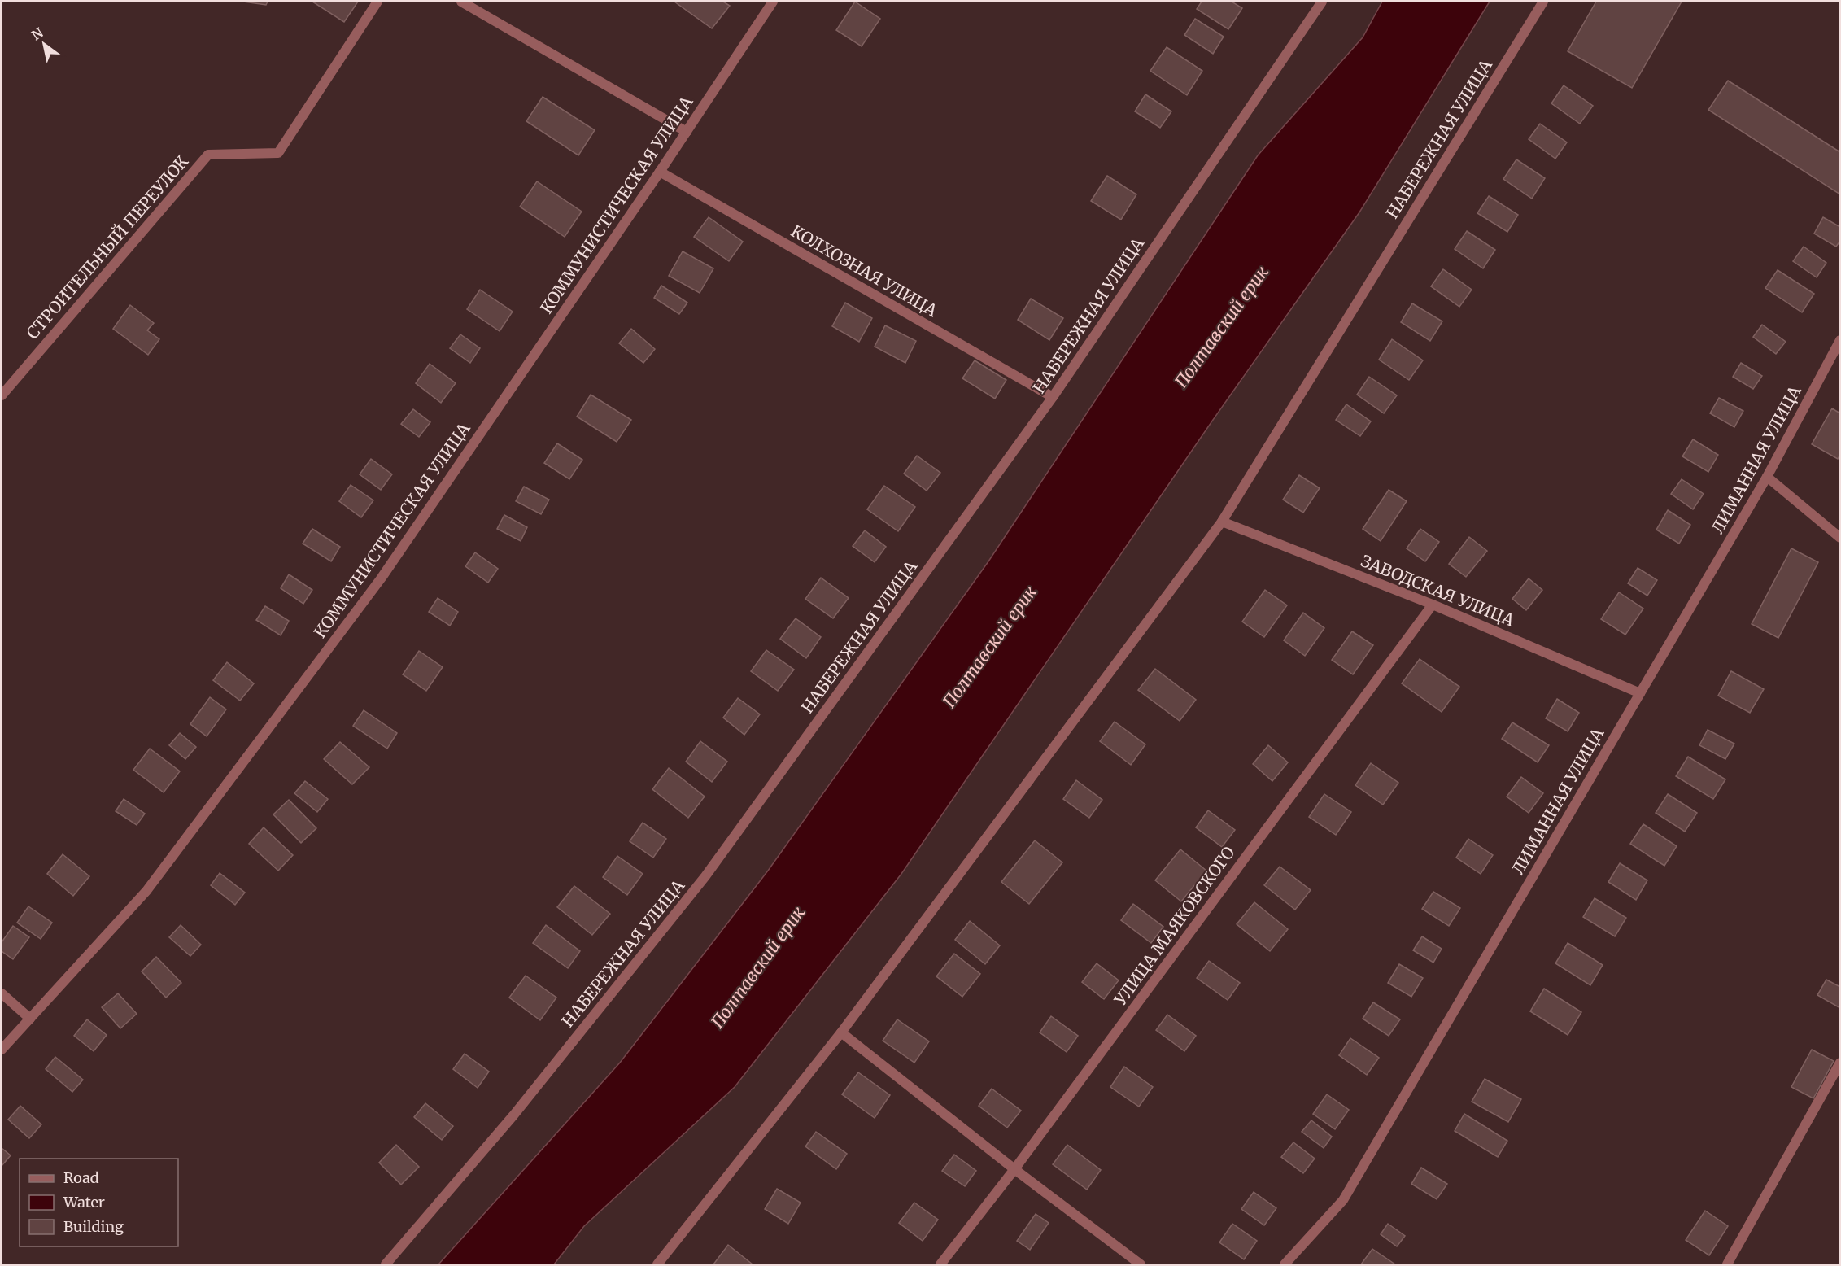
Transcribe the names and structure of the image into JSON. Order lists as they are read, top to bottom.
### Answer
{
  "streets": {
    "street": [
      "НАБЕРЕЖНАЯ УЛИЦА",
      "КОММУНИСТИЧЕСКАЯ УЛИЦА",
      "СТРОИТЕЛЬНЫЙ ПЕРЕУЛОК",
      "КОЛХОЗНАЯ УЛИЦА",
      "ЛИМАННАЯ УЛИЦА",
      "ЗАВОДСКАЯ УЛИЦА",
      "УЛИЦА МАЯКОВСКОГО"
    ]
  },
  "crossings": [
    ["НАБЕРЕЖНАЯ УЛИЦА", "КОЛХОЗНАЯ УЛИЦА"],
    ["НАБЕРЕЖНАЯ УЛИЦА", "ЗАВОДСКАЯ УЛИЦА"],
    ["КОММУНИСТИЧЕСКАЯ УЛИЦА", "КОЛХОЗНАЯ УЛИЦА"],
    ["ЛИМАННАЯ УЛИЦА", "ЗАВОДСКАЯ УЛИЦА"],
    ["ЗАВОДСКАЯ УЛИЦА", "УЛИЦА МАЯКОВСКОГО"]
  ],
  "water": ["Полтавский ерик"],
  "legend": ["Road", "Water", "Building"],
  "north": "top left"
}
